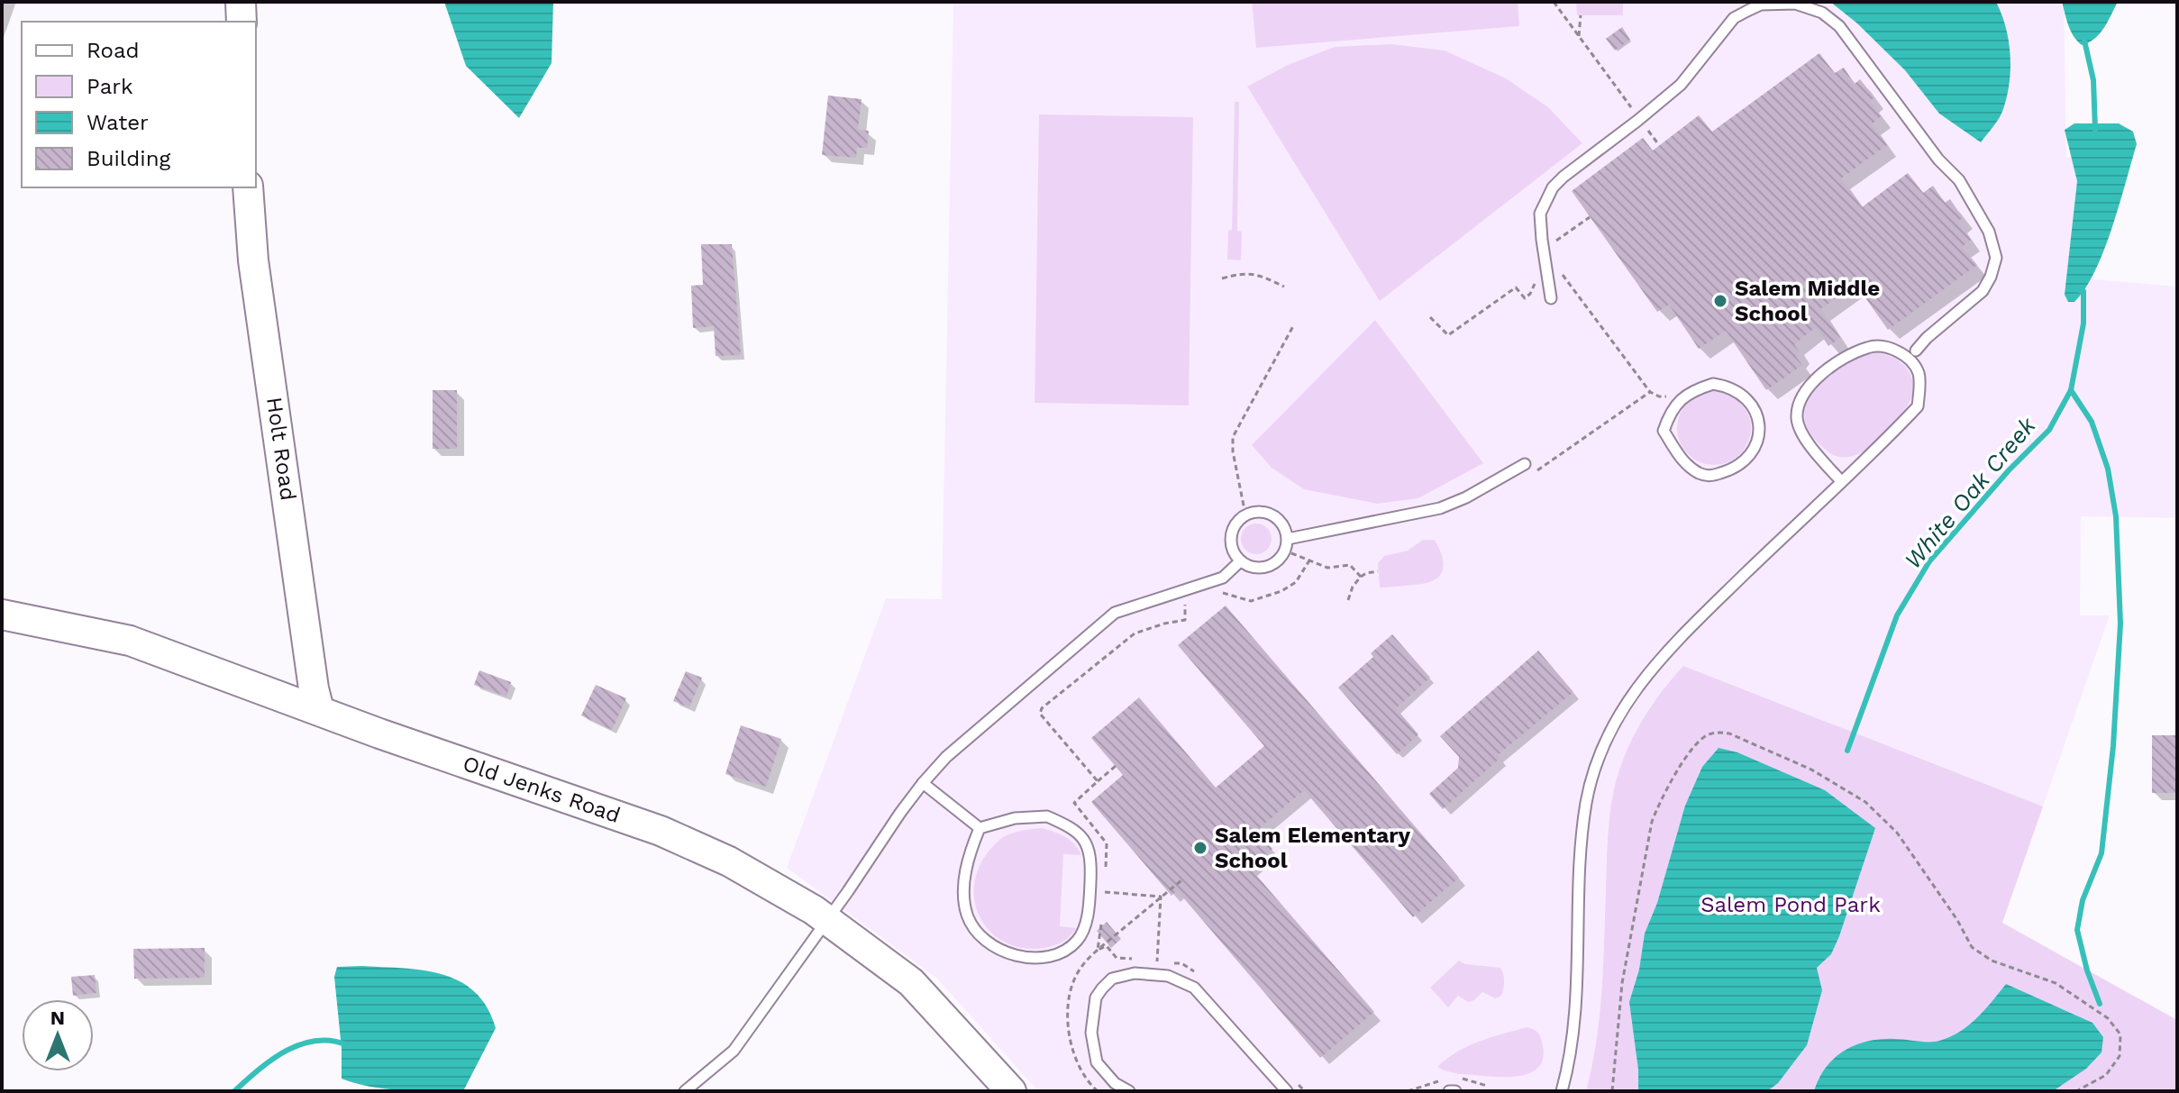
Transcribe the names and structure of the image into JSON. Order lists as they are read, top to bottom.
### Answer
{
  "streets": {
    "street": ["Holt Road", "Old Jenks Road"]
  },
  "crossings": [
    ["Holt Road", "Old Jenks Road"]
  ],
  "water": ["White Oak Creek"],
  "parks": ["Salem Pond Park"],
  "places": ["Salem Middle School", "Salem Elementary School"],
  "legend": [
    "Road",
    "Park",
    "Water",
    "Building"
  ],
  "north": "top"
}
